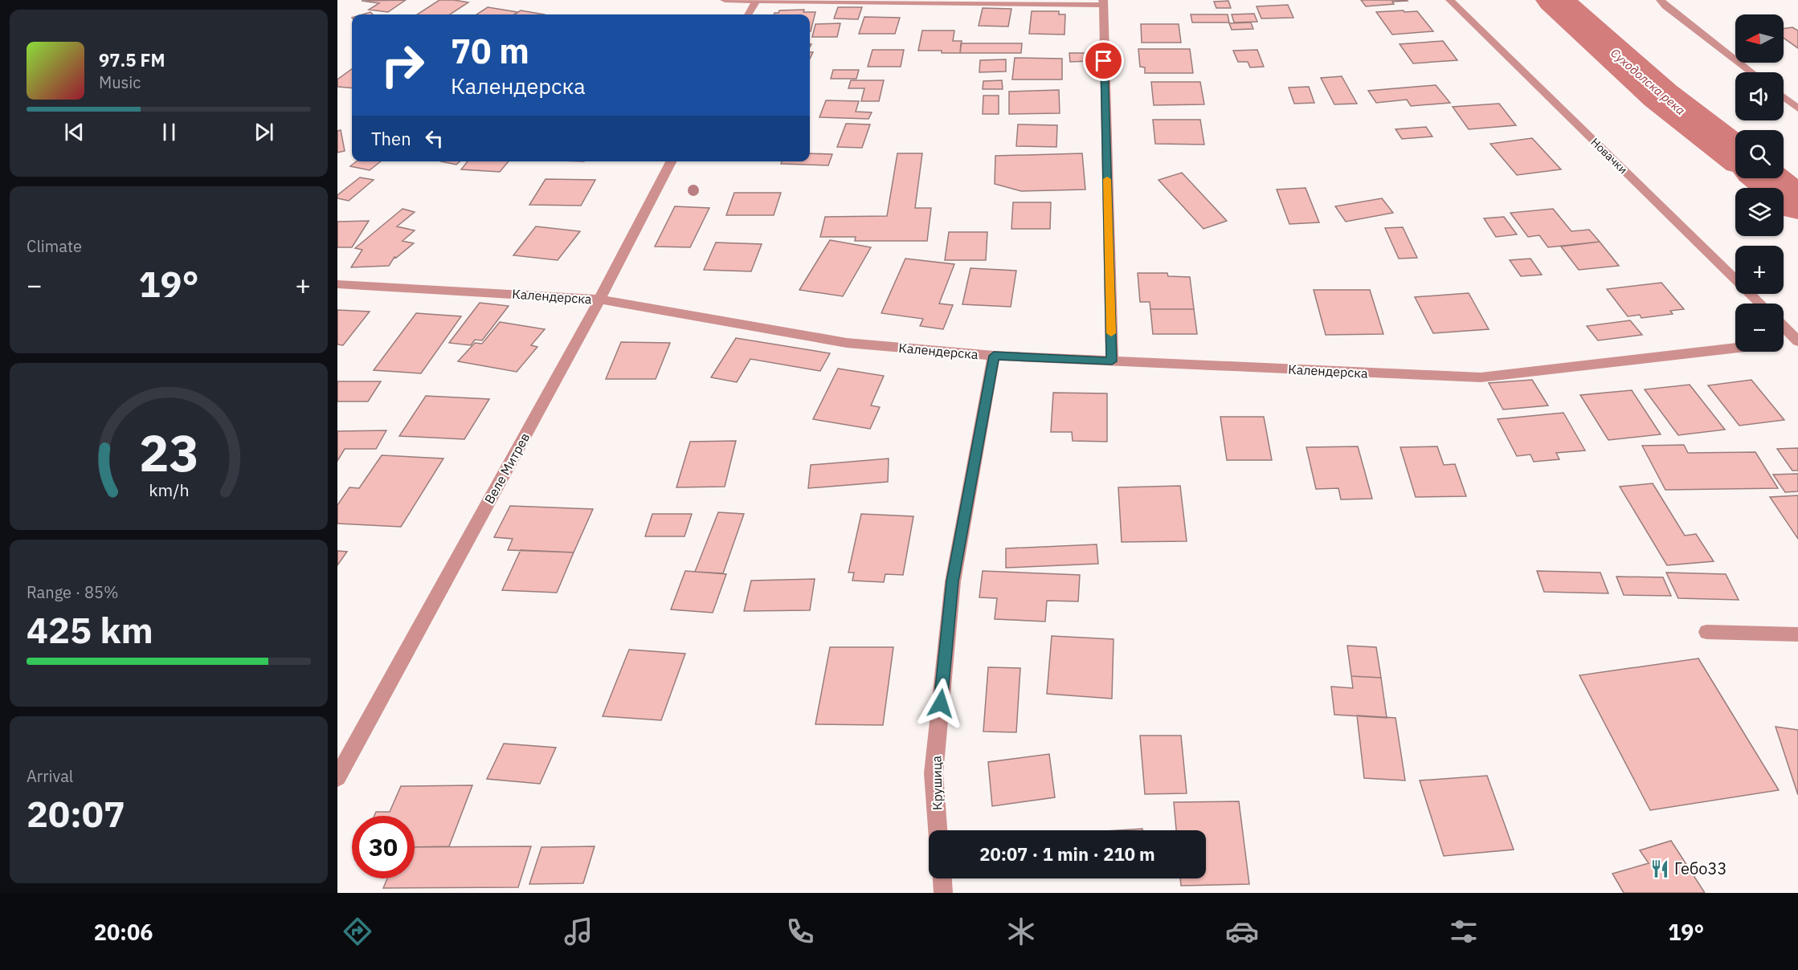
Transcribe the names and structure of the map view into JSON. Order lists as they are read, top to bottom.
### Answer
{
  "streets": {
    "street": [
      "Новачки",
      "Календерска",
      "Веле Митрев",
      "Крушица"
    ]
  },
  "crossings": [
    ["Календерска", "Веле Митрев"],
    ["Календерска", "Крушица"]
  ],
  "water": ["Суходолска река"],
  "places": {
    "restaurant": ["Гебо33"]
  },
  "north": "left",
  "page": {
    "map_buttons": ["+", "−"],
    "turn": ["70 m", "Календерска"],
    "song": ["97.5 FM", "Music"],
    "then": "Then",
    "tile": [
      "Climate",
      ["Range · 85%", "425 km"],
      ["Arrival", "20:07"]
    ],
    "heat": ["−", "19°", "+"],
    "limit": "30",
    "trip": "20:07 · 1 min · 210 m",
    "tabs": ["20:06", "19°"],
    "gauge": ["23", "km/h"]
  }
}
